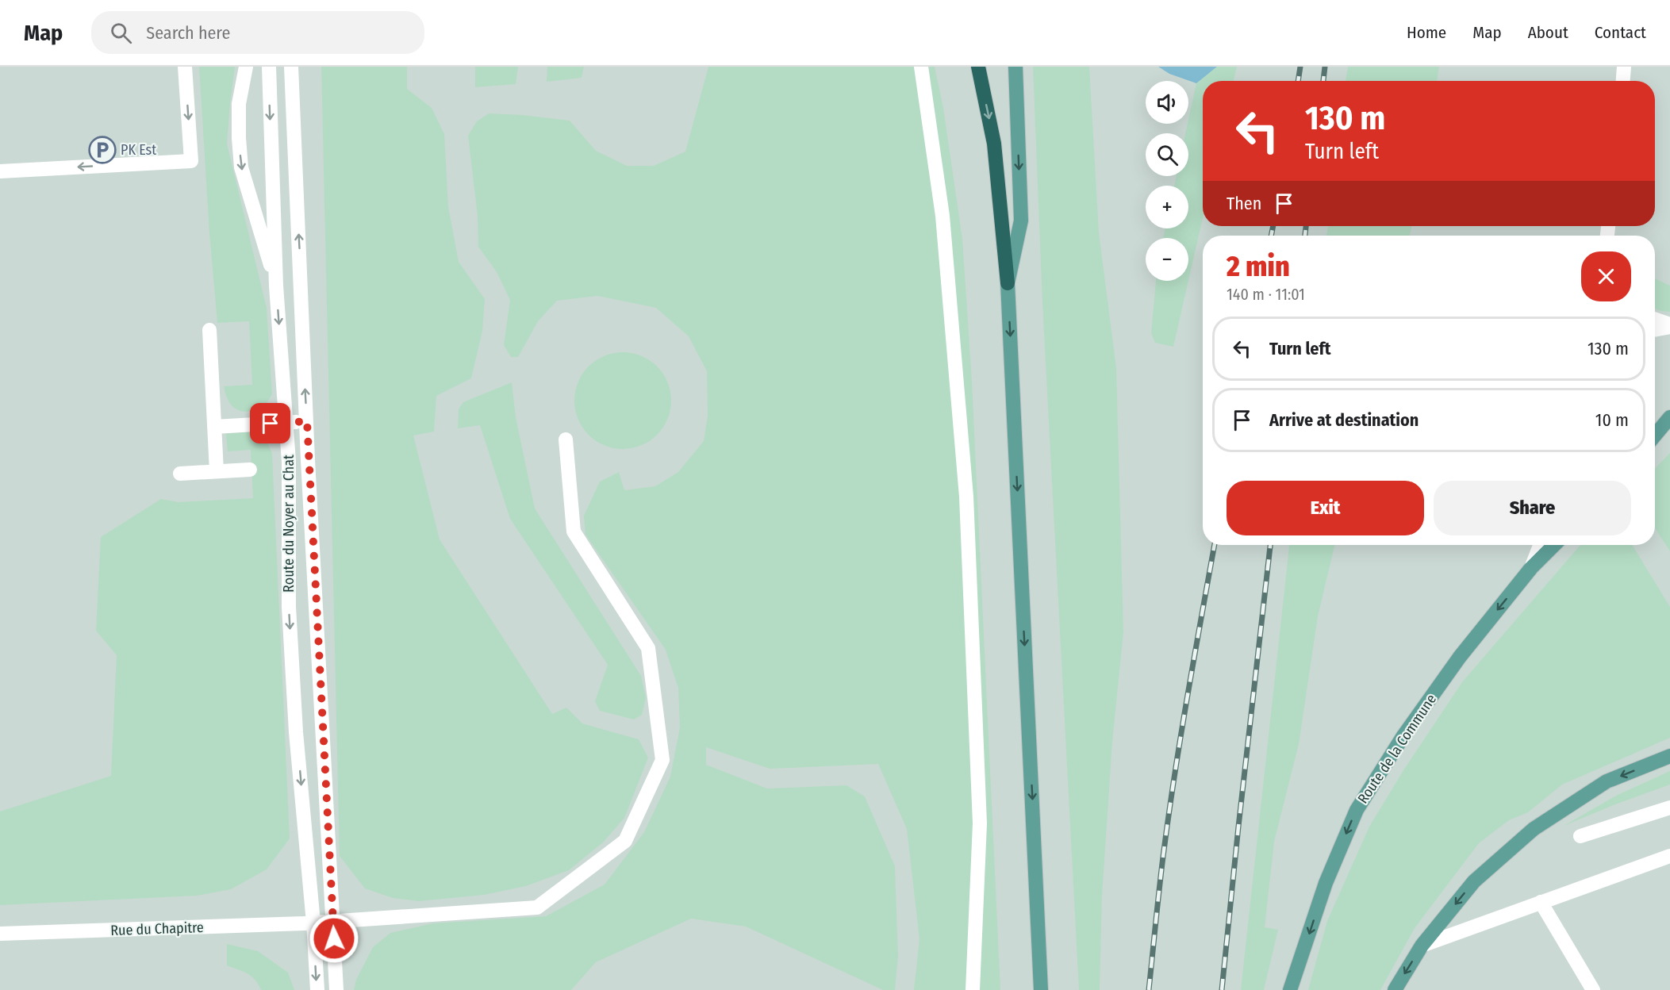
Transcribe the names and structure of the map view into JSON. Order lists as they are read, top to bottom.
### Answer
{
  "streets": {
    "main road": ["Route de la Commune"],
    "street": ["Route du Noyer au Chat", "Rue du Chapitre"]
  },
  "crossings": [
    ["Route du Noyer au Chat", "Rue du Chapitre"]
  ],
  "one_way": ["Route de la Commune"],
  "places": {
    "parking": ["PK Est"]
  },
  "page": {
    "header": "Map",
    "search": "Search here",
    "nav": [
      "Home",
      "Map",
      "About",
      "Contact"
    ],
    "map_buttons": ["+", "−"],
    "turn": ["130 m", "Turn left"],
    "then": "Then",
    "heading": ["2 min", "140 m · 11:01"],
    "list": [
      {
        "name": "Turn left",
        "value": "130 m"
      },
      {
        "name": "Arrive at destination",
        "value": "10 m"
      }
    ],
    "buttons": ["Exit", "Share"]
  }
}
